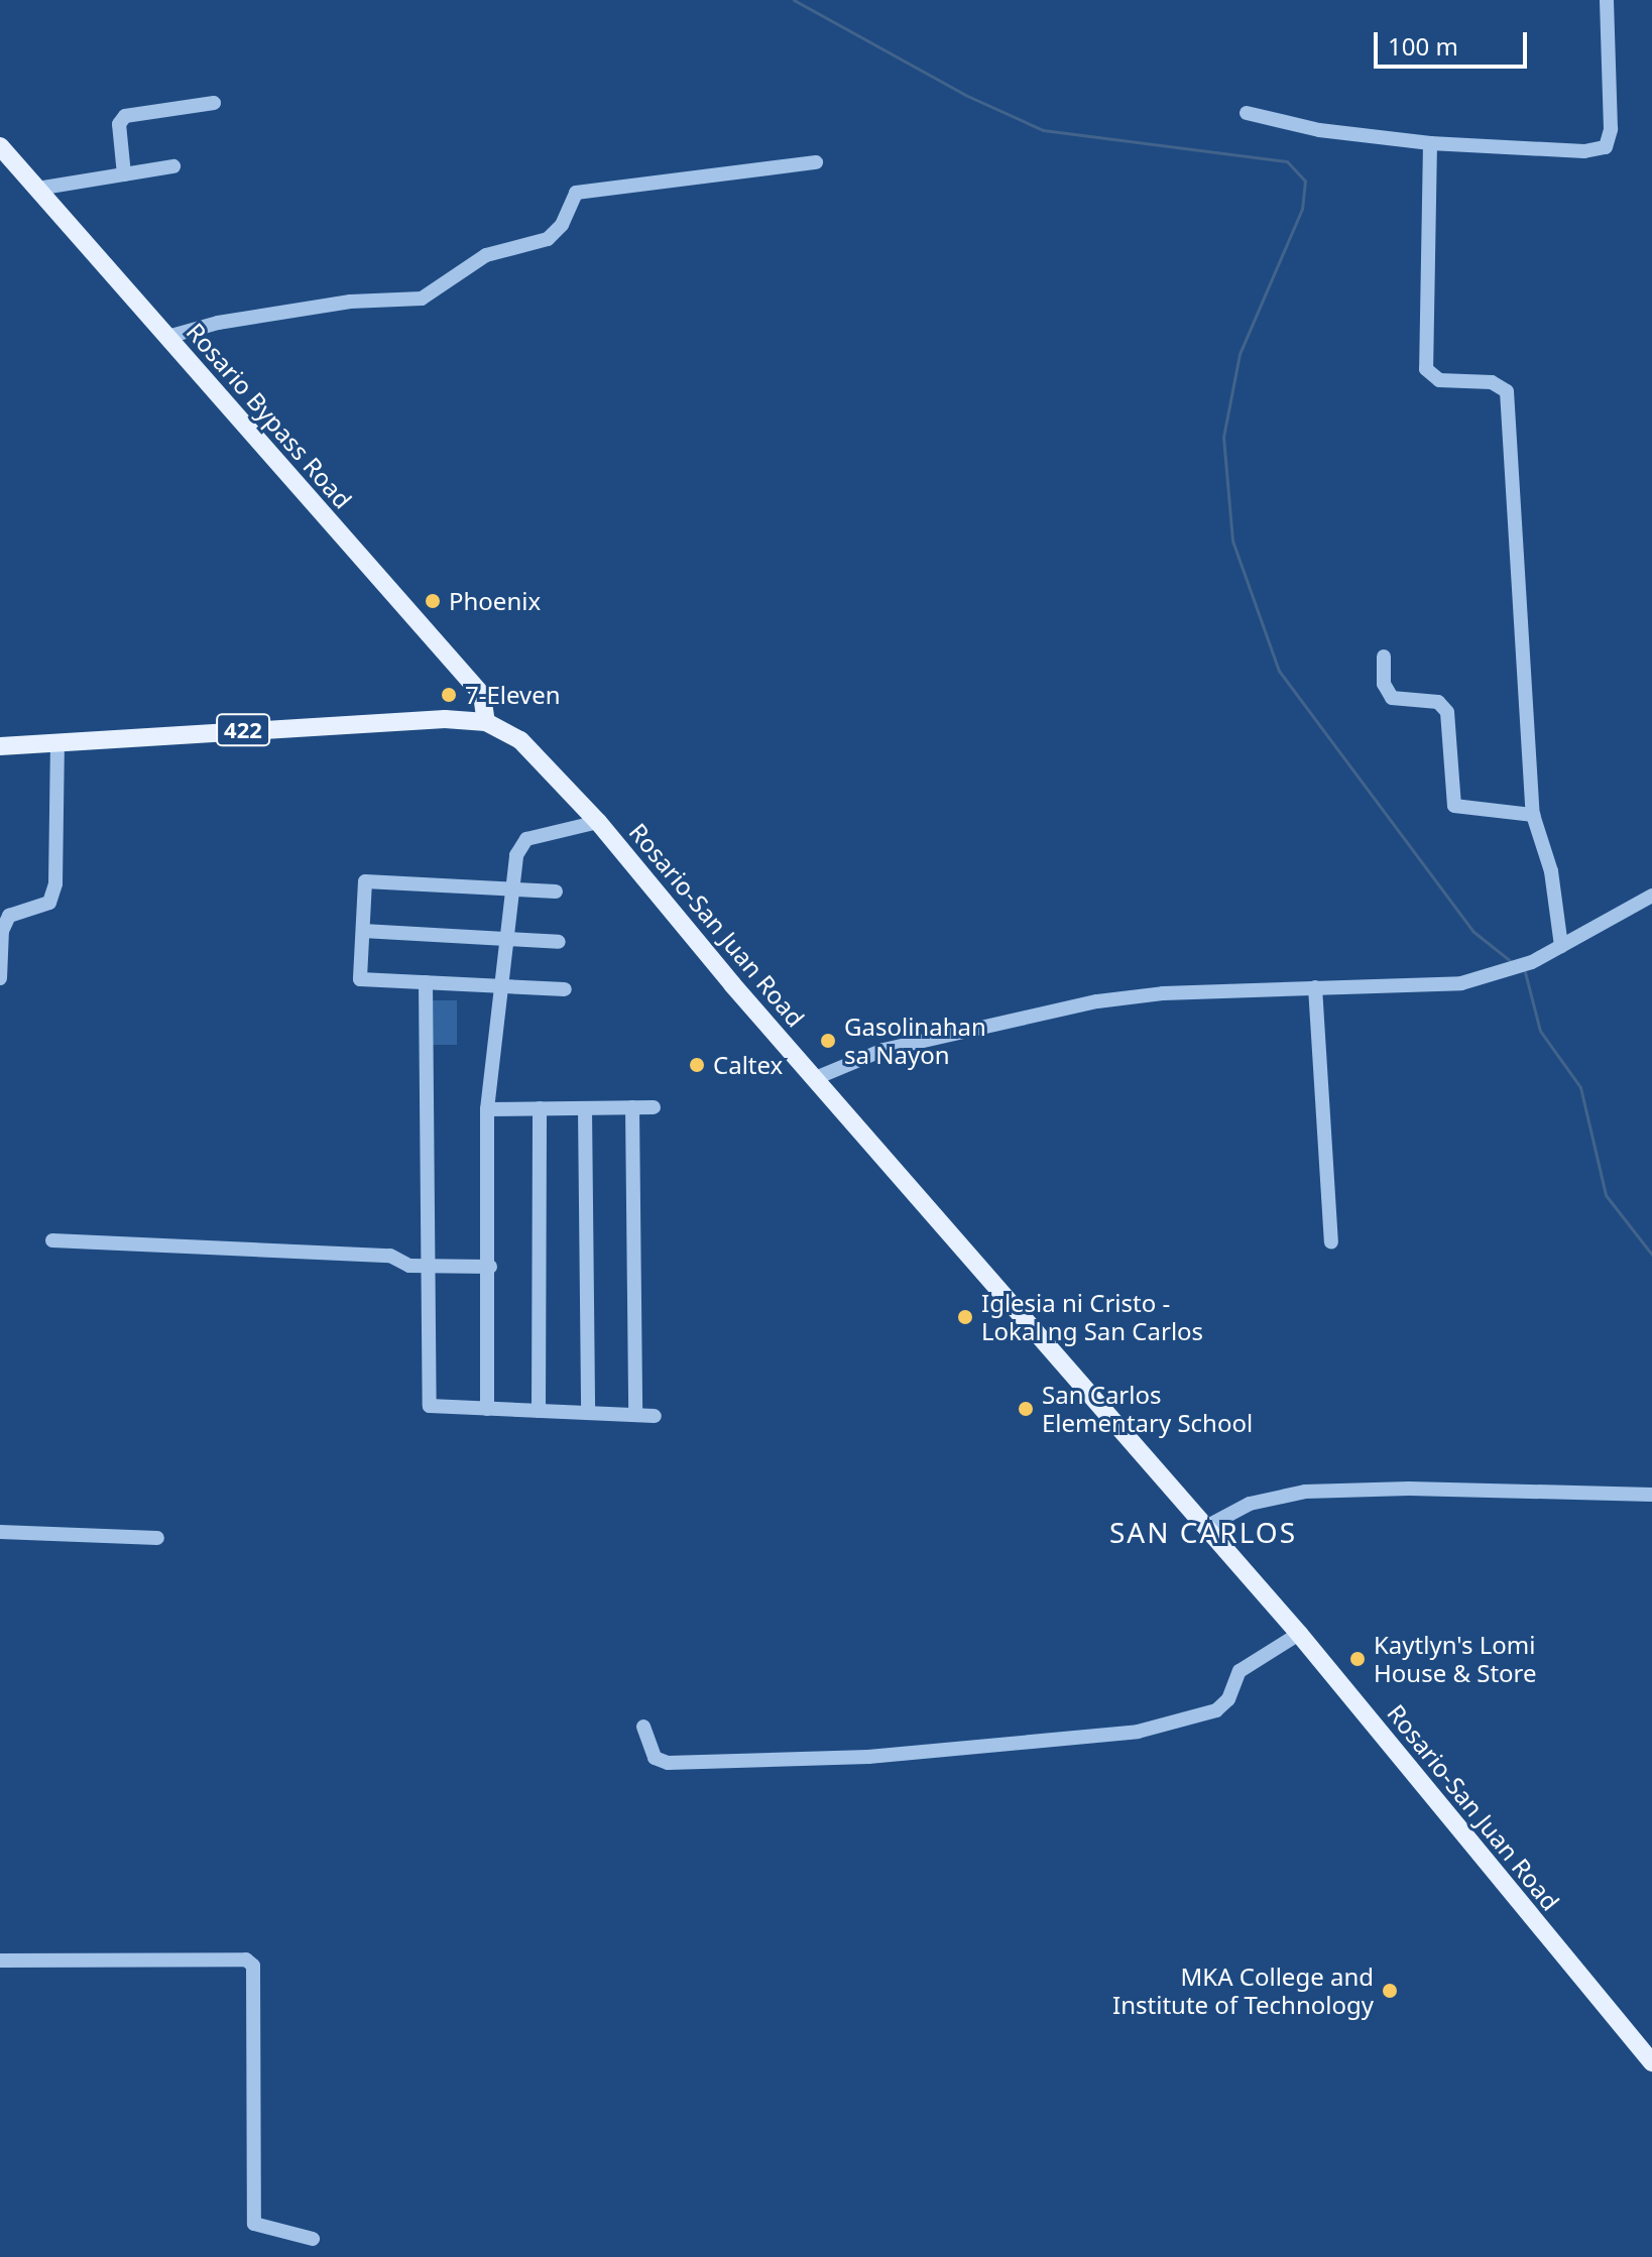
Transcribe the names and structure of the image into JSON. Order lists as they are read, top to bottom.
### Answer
{
  "streets": {
    "main road": ["Rosario Bypass Road", "422", "Rosario-San Juan Road"]
  },
  "crossings": [
    ["Rosario Bypass Road", "Rosario-San Juan Road"]
  ],
  "districts": ["SAN CARLOS"],
  "places": [
    "Phoenix",
    "7-Eleven",
    "Gasolinahan sa Nayon",
    "Caltex",
    "Iglesia ni Cristo - Lokal ng San Carlos",
    "San Carlos Elementary School",
    "Kaytlyn's Lomi House & Store",
    "MKA College and Institute of Technology"
  ],
  "scale_bar": "100 m"
}
